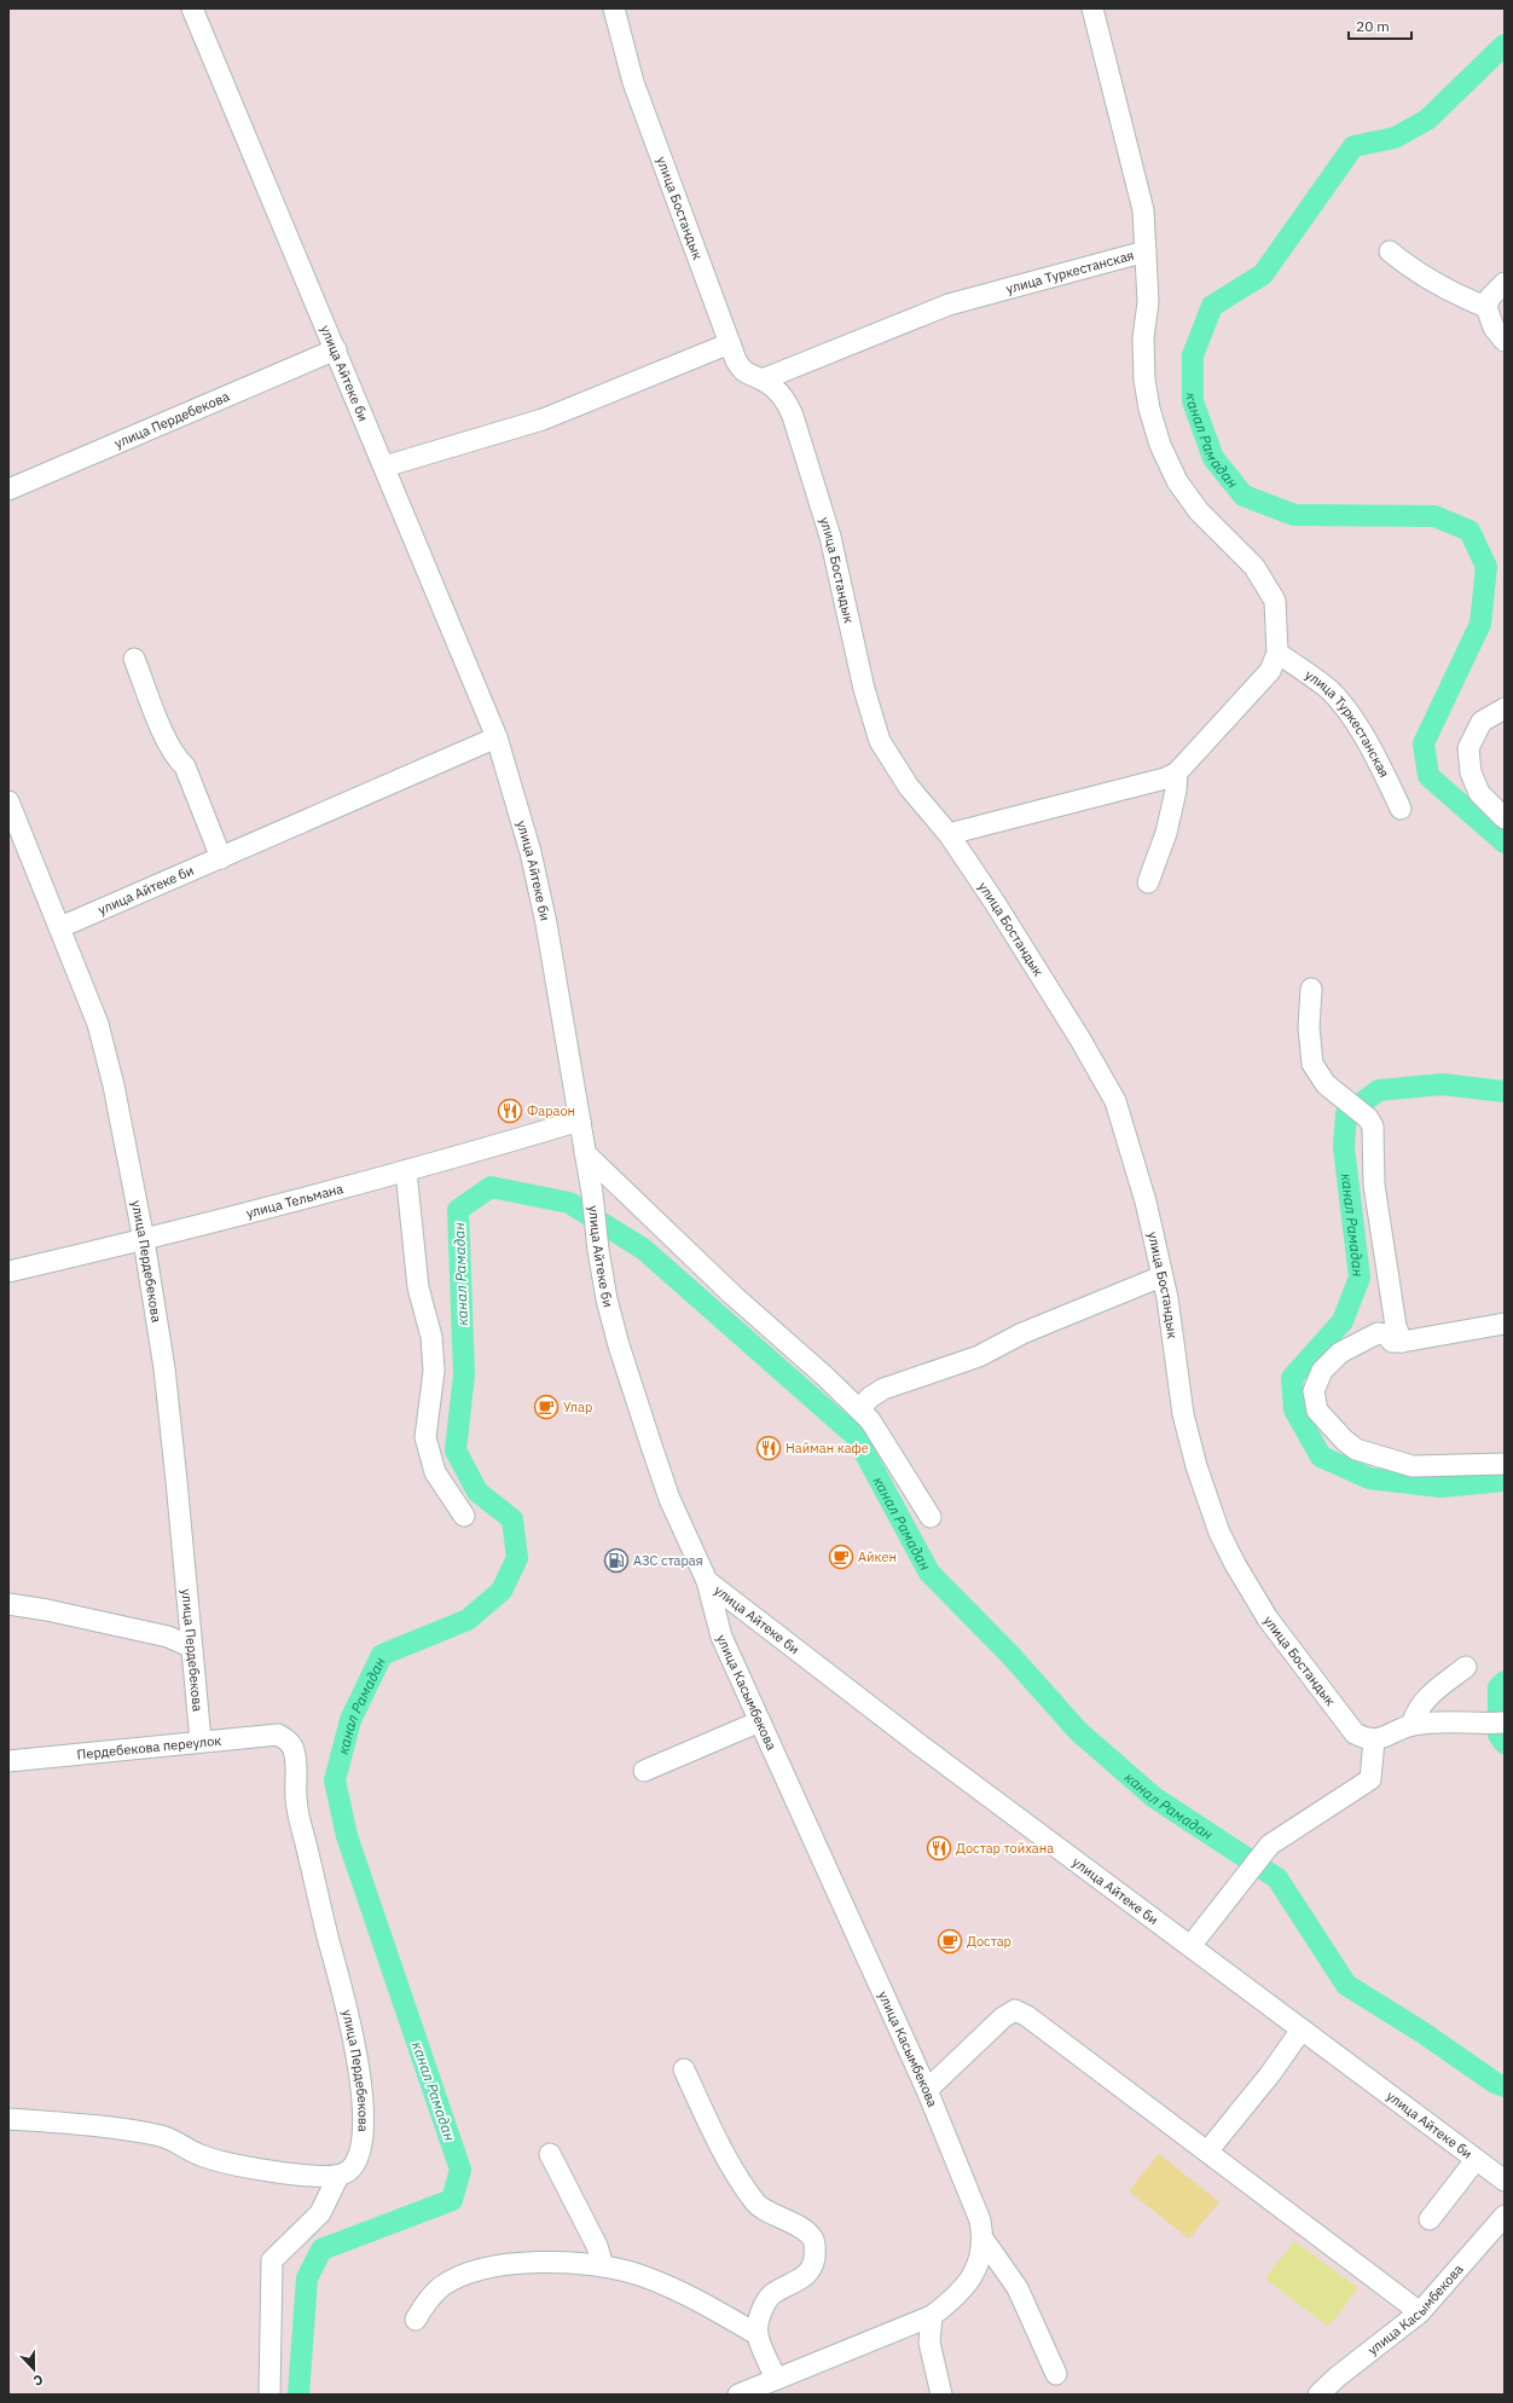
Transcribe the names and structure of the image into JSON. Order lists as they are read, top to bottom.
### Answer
{
  "streets": {
    "street": [
      "улица Бостандык",
      "улица Туркестанская",
      "улица Айтеке би",
      "улица Пердебекова",
      "улица Тельмана",
      "улица Касымбекова",
      "Пердебекова переулок"
    ]
  },
  "crossings": [
    ["улица Бостандык", "улица Туркестанская"],
    ["улица Айтеке би", "улица Пердебекова"],
    ["улица Айтеке би", "улица Тельмана"],
    ["улица Айтеке би", "улица Касымбекова"],
    ["улица Пердебекова", "улица Тельмана"],
    ["улица Пердебекова", "Пердебекова переулок"]
  ],
  "water": ["канал Рамадан"],
  "places": {
    "restaurant": ["Фараон", "Найман кафе", "Достар тойхана"],
    "cafe": ["Улар", "Айкен", "Достар"],
    "fuel station": ["АЗС старая"]
  },
  "scale_bar": "20 m",
  "north": "bottom"
}
